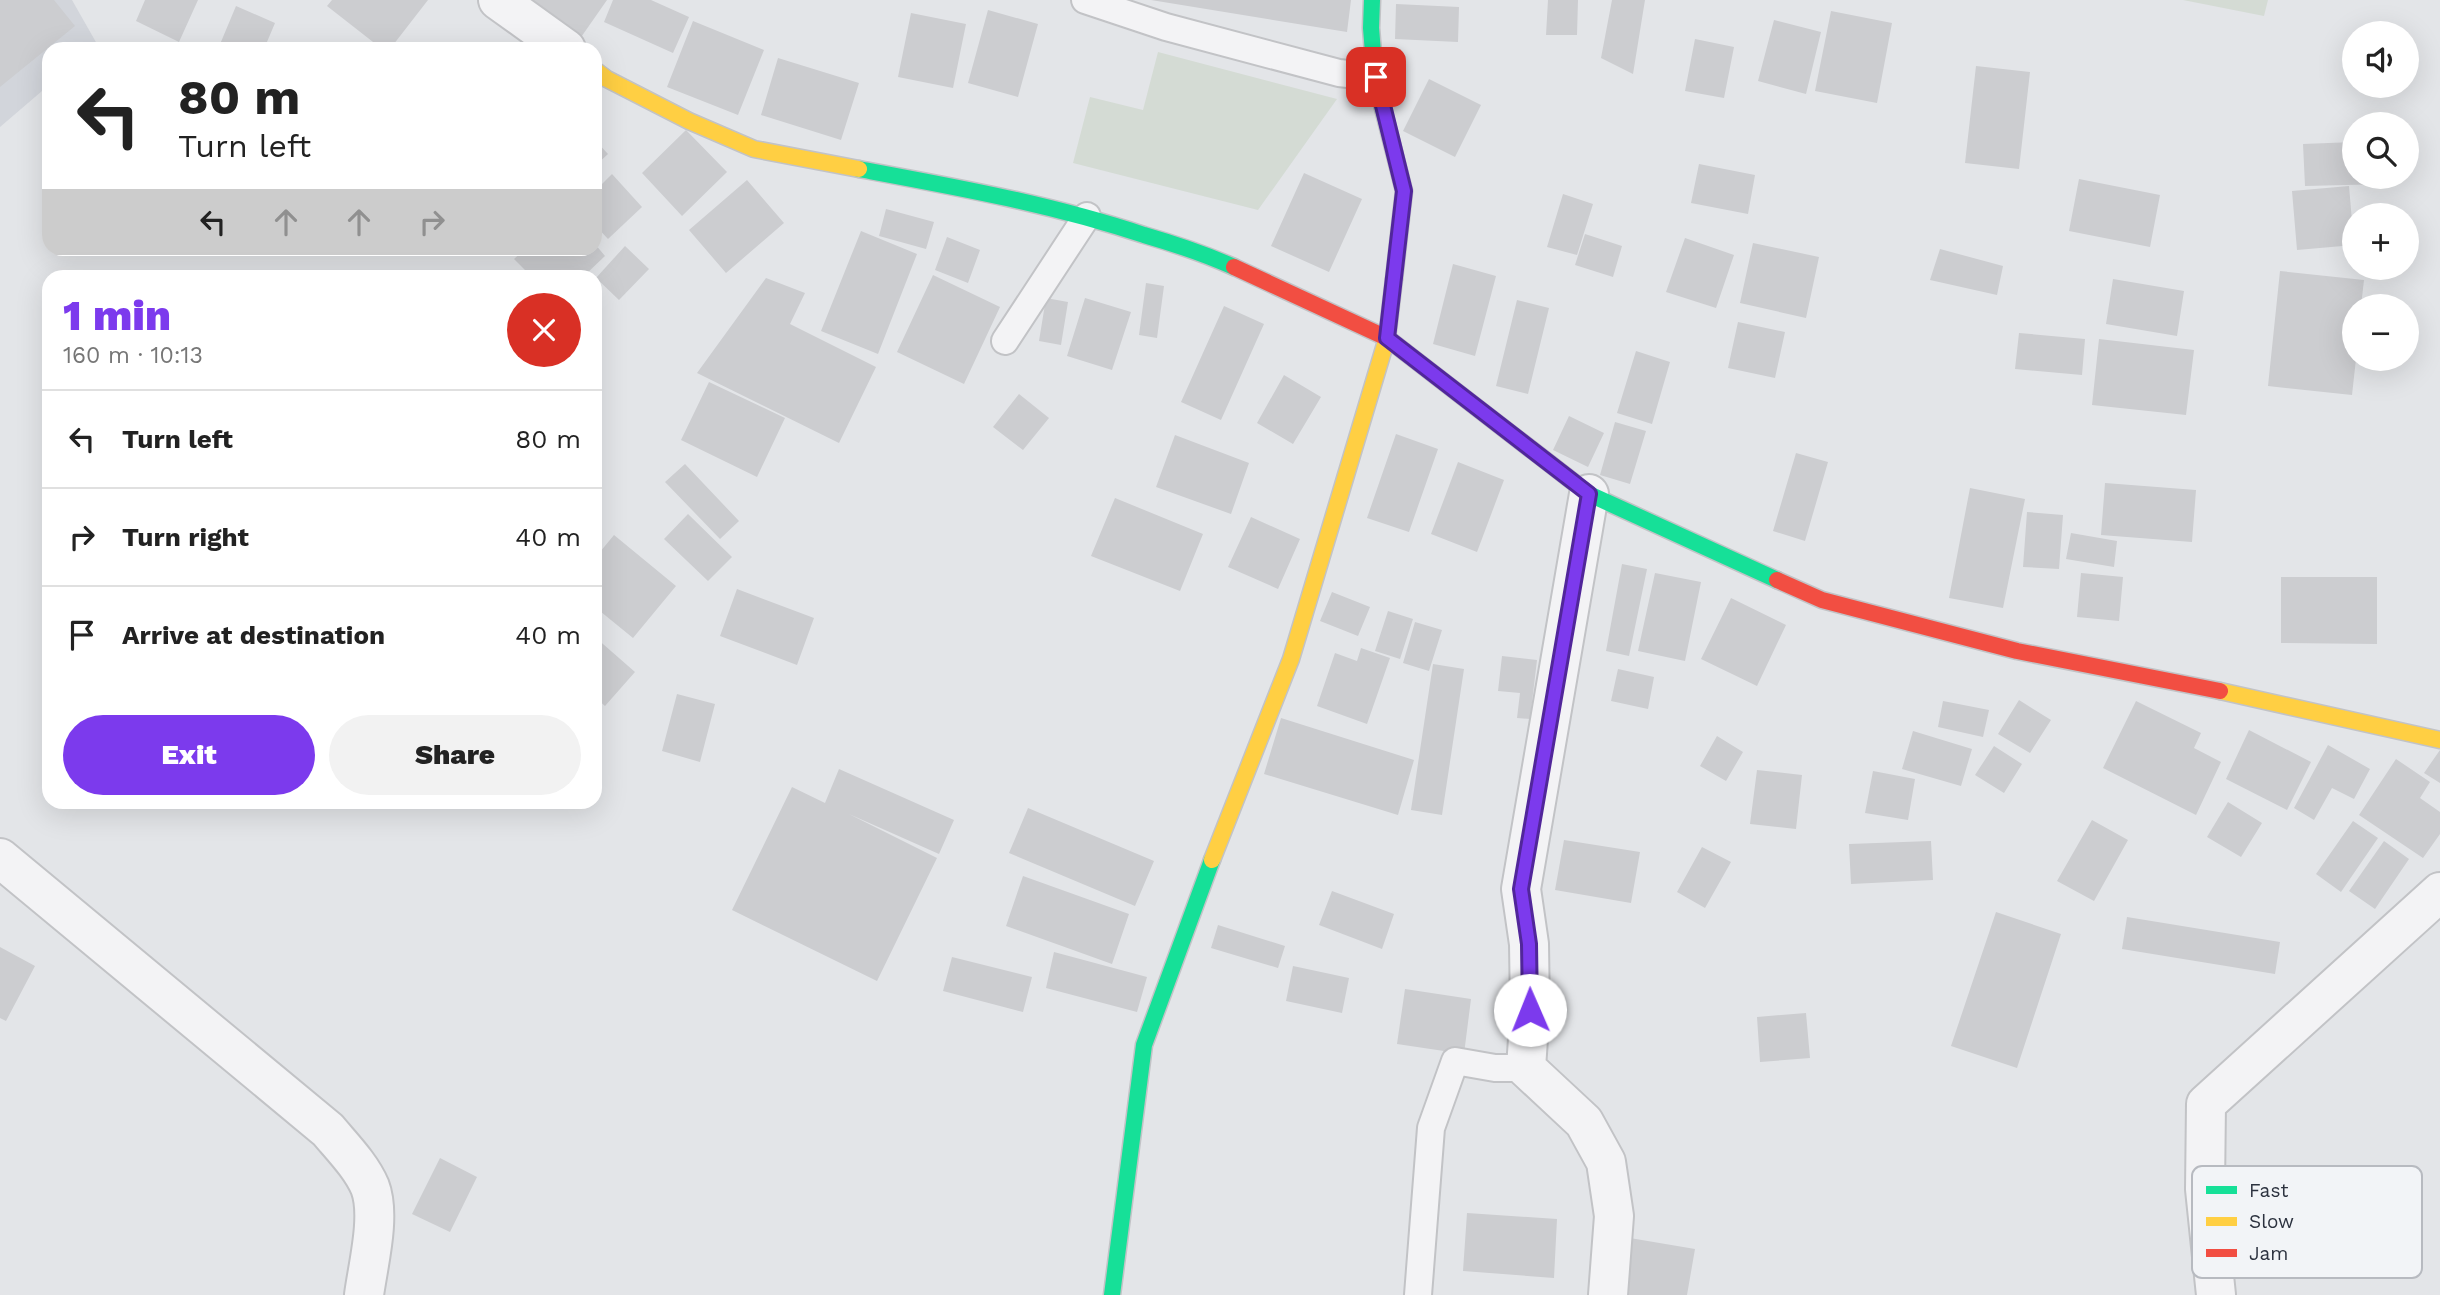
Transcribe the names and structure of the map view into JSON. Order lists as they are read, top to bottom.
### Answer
{
  "legend": ["Fast", "Slow", "Jam"],
  "page": {
    "map_buttons": ["+", "−"],
    "turn": ["80 m", "Turn left"],
    "heading": ["1 min", "160 m · 10:13"],
    "list": [
      {
        "name": "Turn left",
        "value": "80 m"
      },
      {
        "name": "Turn right",
        "value": "40 m"
      },
      {
        "name": "Arrive at destination",
        "value": "40 m"
      }
    ],
    "buttons": ["Exit", "Share"]
  }
}
